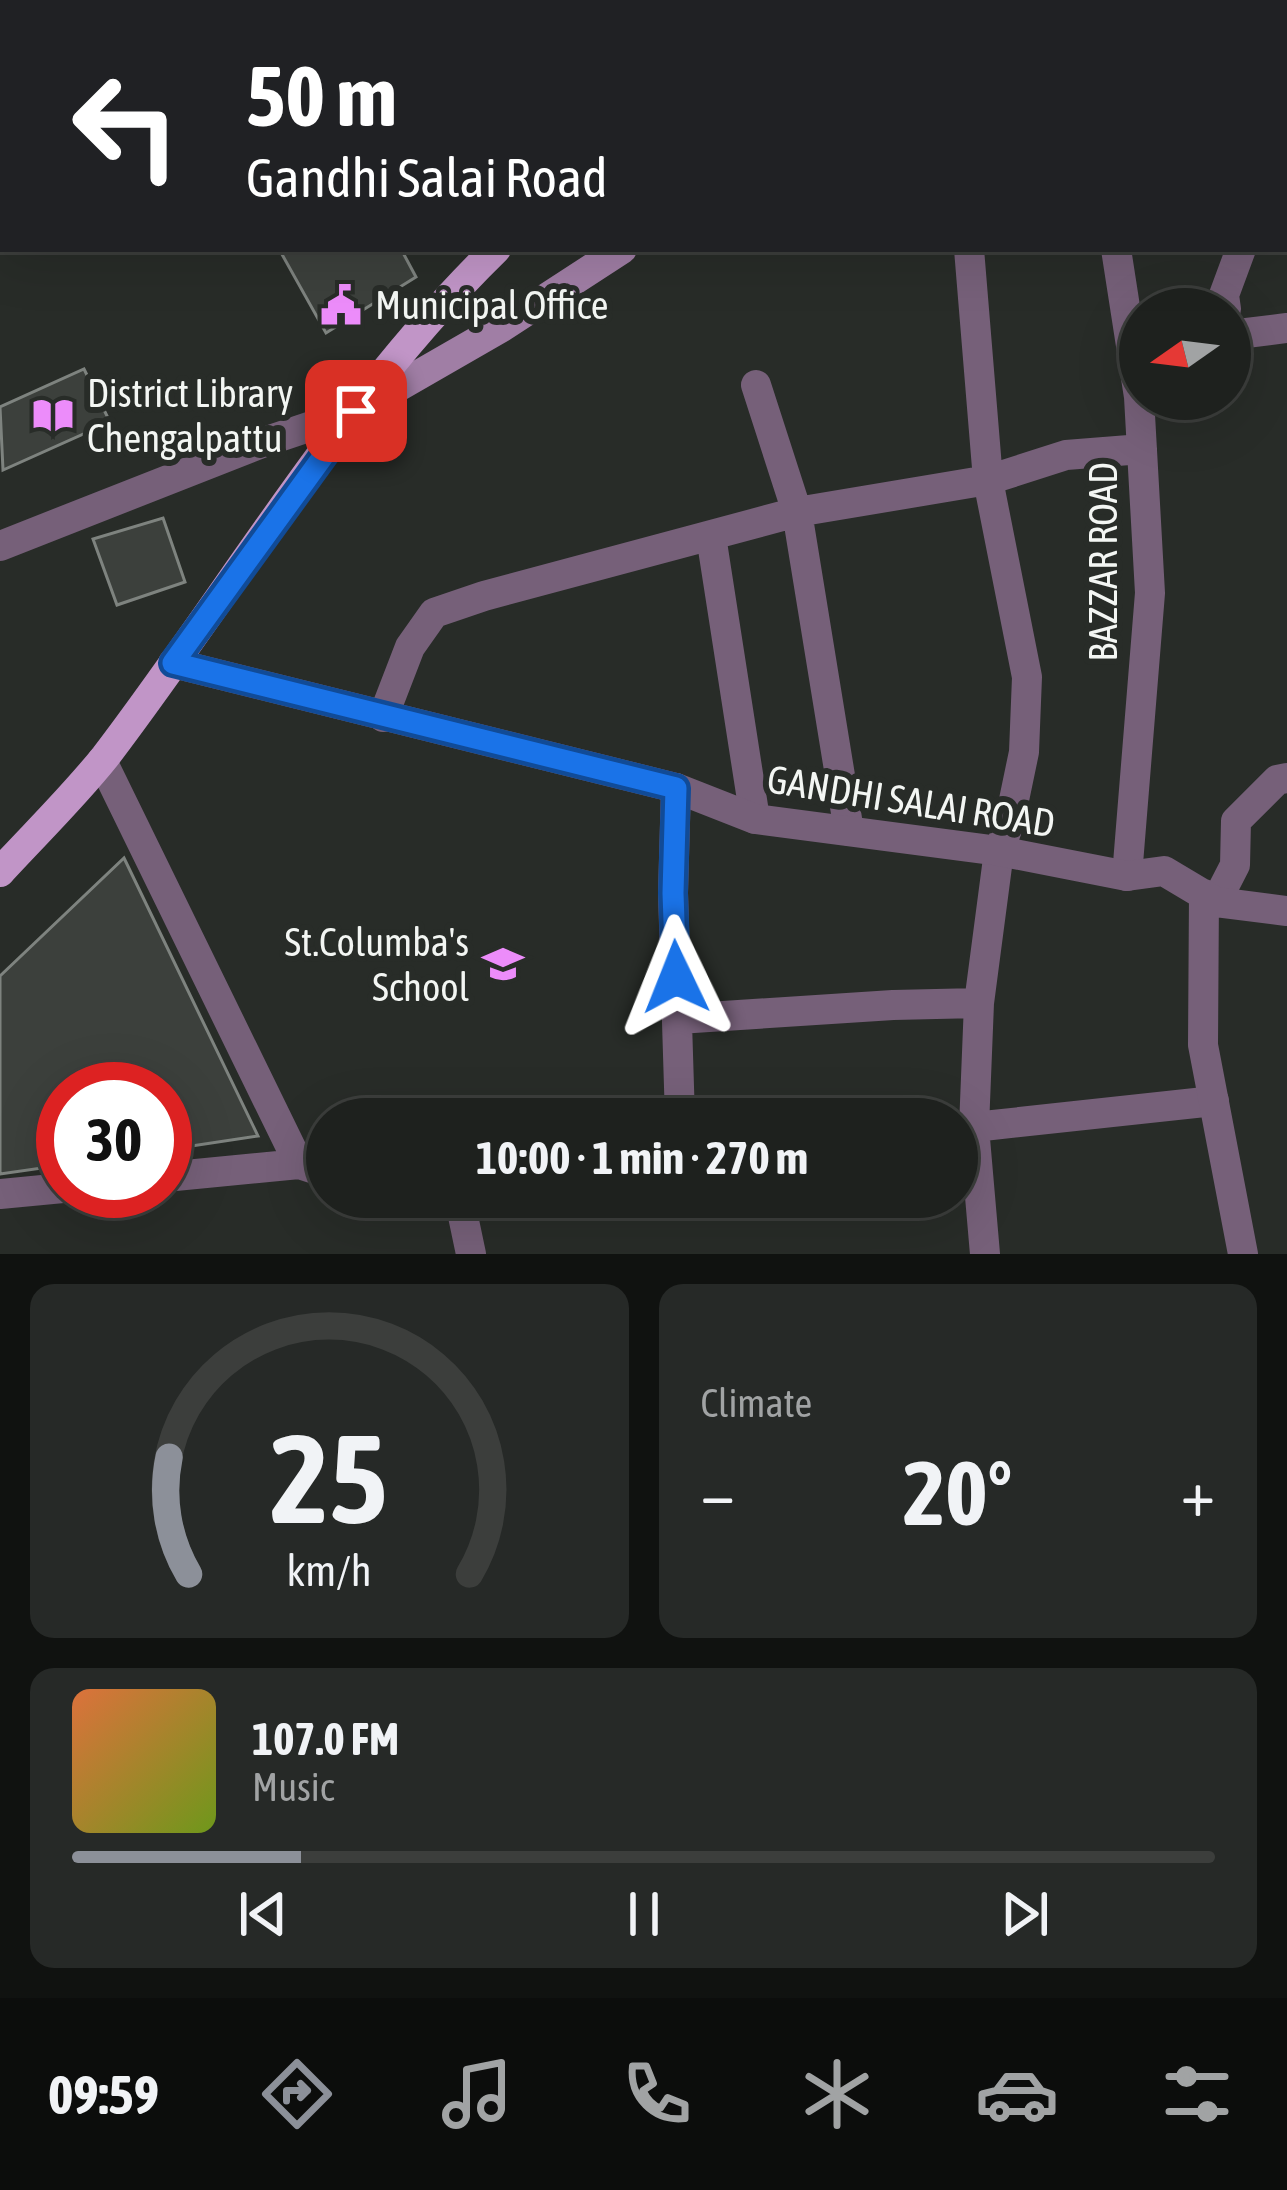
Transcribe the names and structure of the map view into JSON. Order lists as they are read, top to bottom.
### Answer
{
  "streets": {
    "street": ["BAZZAR ROAD", "GANDHI SALAI ROAD"]
  },
  "crossings": [
    ["BAZZAR ROAD", "GANDHI SALAI ROAD"]
  ],
  "places": {
    "public building": ["Municipal Office"],
    "library": ["District Library Chengalpattu"],
    "school or university": ["St.Columba's School"]
  },
  "north": "left",
  "page": {
    "turn": ["50 m", "Gandhi Salai Road"],
    "limit": "30",
    "trip": "10:00 · 1 min · 270 m",
    "tile": "Climate",
    "heat": ["−", "20°", "+"],
    "song": ["107.0 FM", "Music"],
    "tabs": "09:59",
    "gauge": ["25", "km/h"]
  }
}
